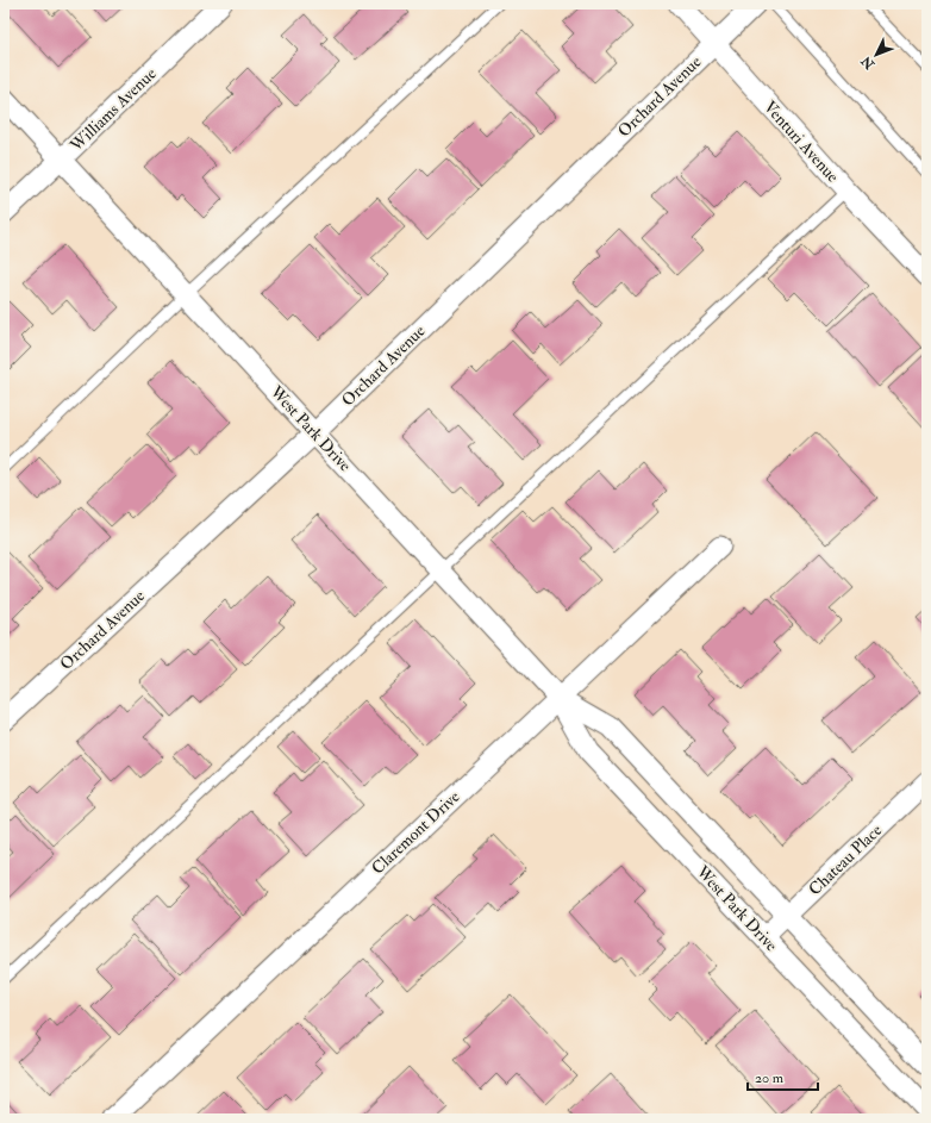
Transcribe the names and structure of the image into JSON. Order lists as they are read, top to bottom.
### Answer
{
  "streets": {
    "street": [
      "Orchard Avenue",
      "Williams Avenue",
      "Venturi Avenue",
      "West Park Drive",
      "Claremont Drive",
      "Chateau Place"
    ]
  },
  "crossings": [
    ["Orchard Avenue", "Venturi Avenue"],
    ["Orchard Avenue", "West Park Drive"],
    ["Williams Avenue", "West Park Drive"],
    ["West Park Drive", "Claremont Drive"],
    ["West Park Drive", "Chateau Place"]
  ],
  "scale_bar": "20 m",
  "north": "bottom left"
}
